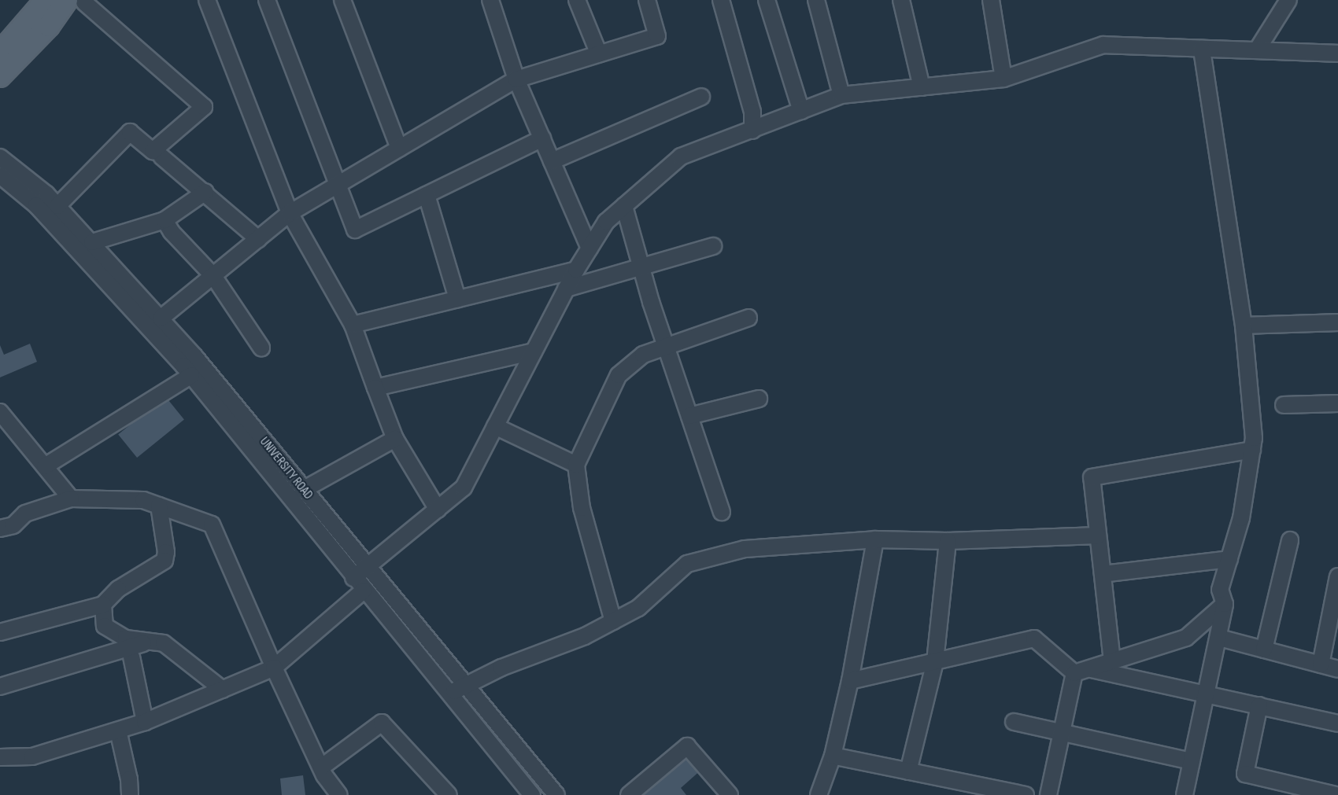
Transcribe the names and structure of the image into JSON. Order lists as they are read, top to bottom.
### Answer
{
  "streets": {
    "street": ["UNIVERSITY ROAD"]
  }
}
